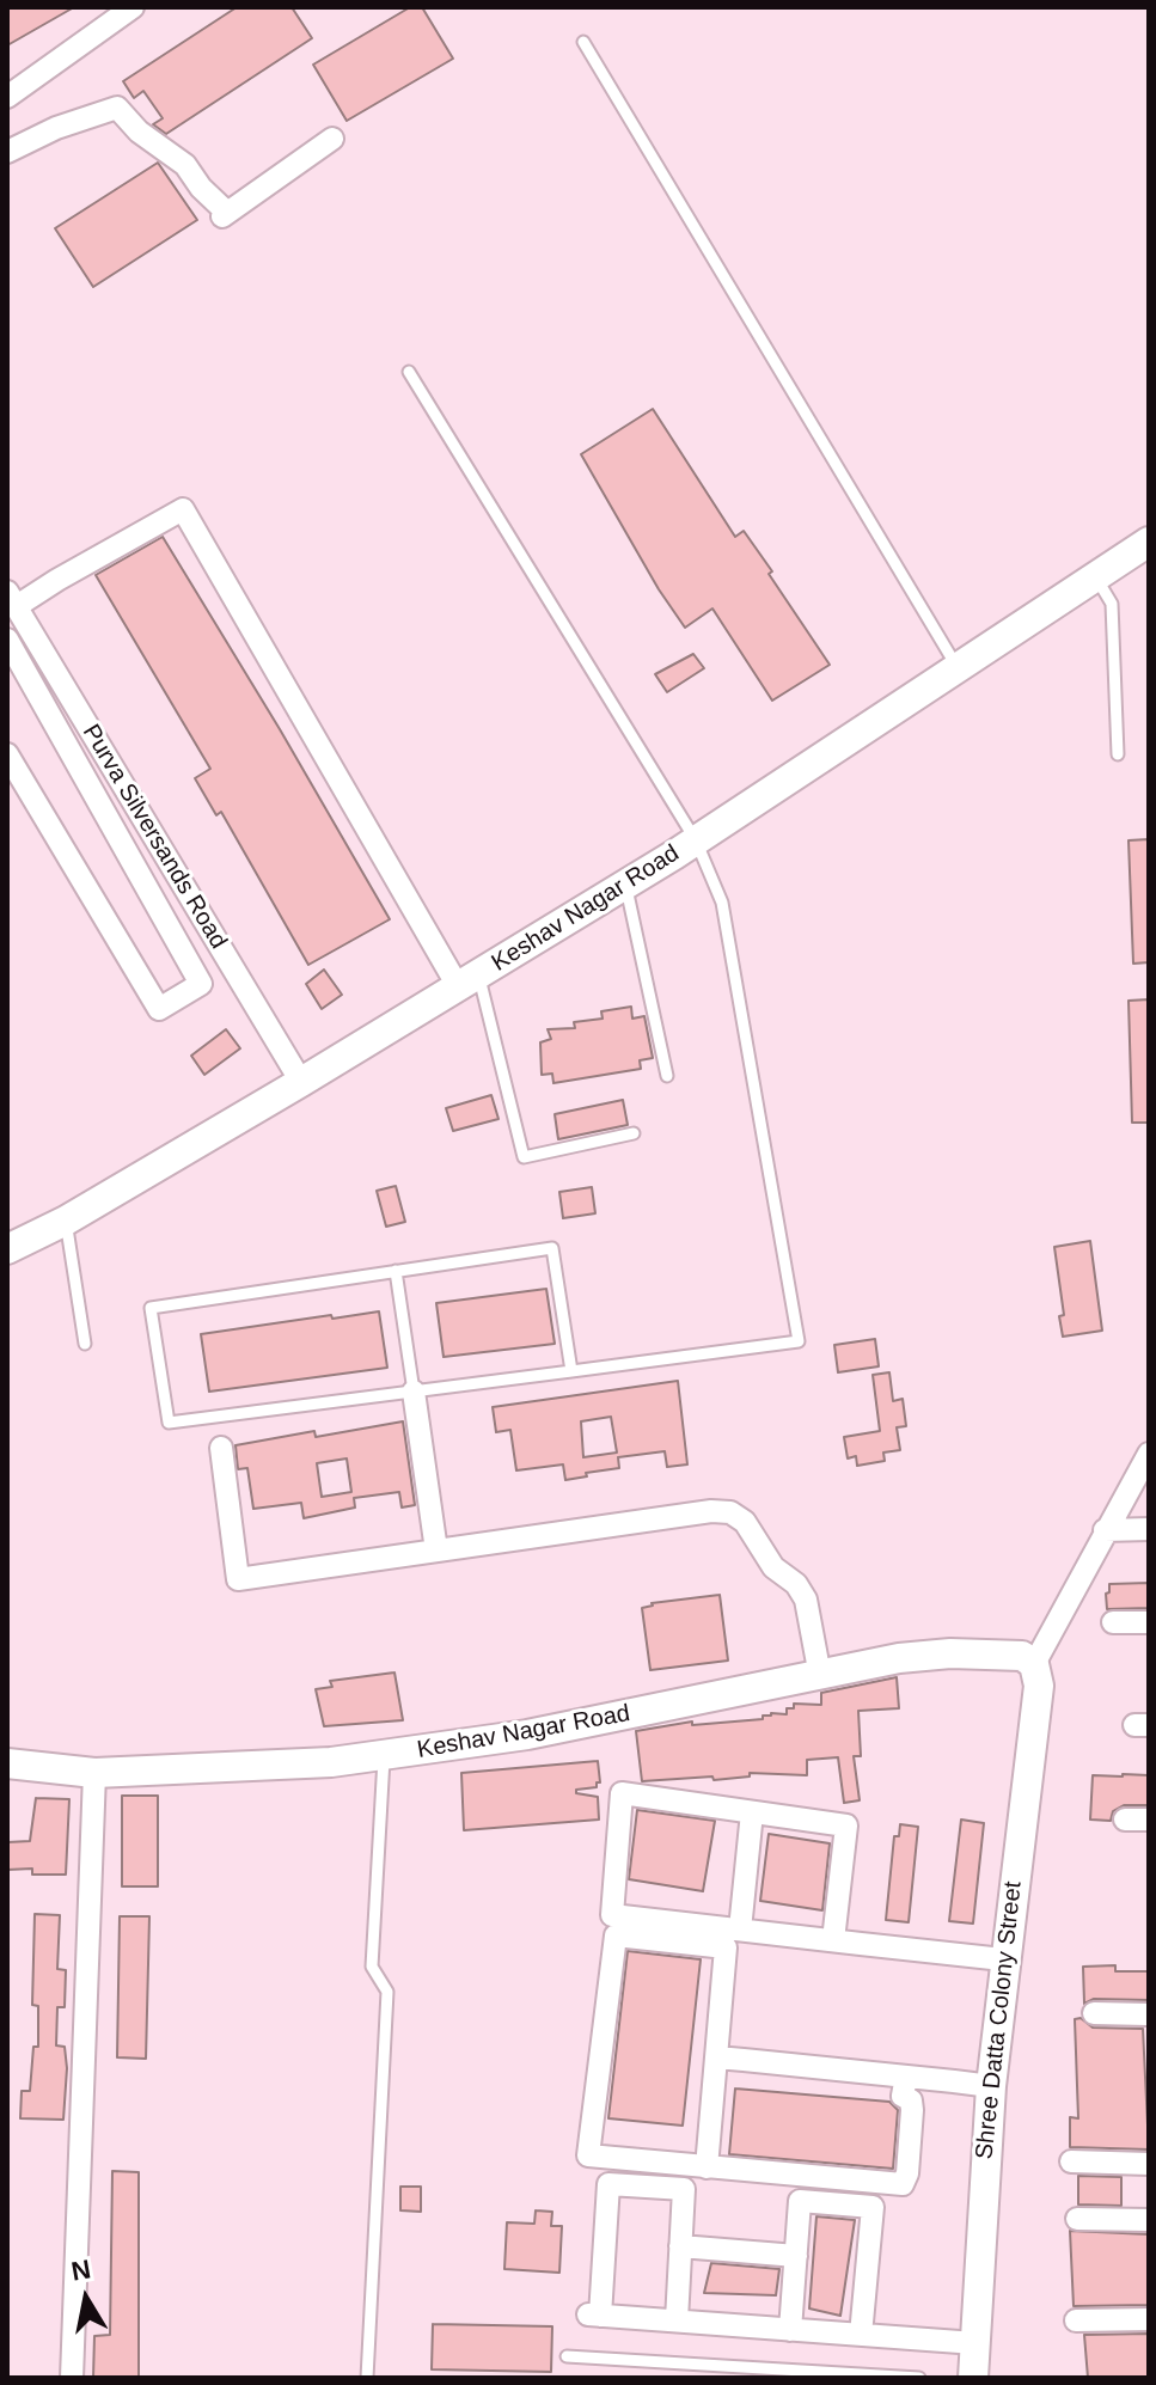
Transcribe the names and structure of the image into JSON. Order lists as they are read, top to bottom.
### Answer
{
  "streets": {
    "street": ["Purva Silversands Road", "Keshav Nagar Road", "Shree Datta Colony Street"]
  },
  "crossings": [
    ["Purva Silversands Road", "Keshav Nagar Road"],
    ["Keshav Nagar Road", "Shree Datta Colony Street"]
  ],
  "north": "top"
}
